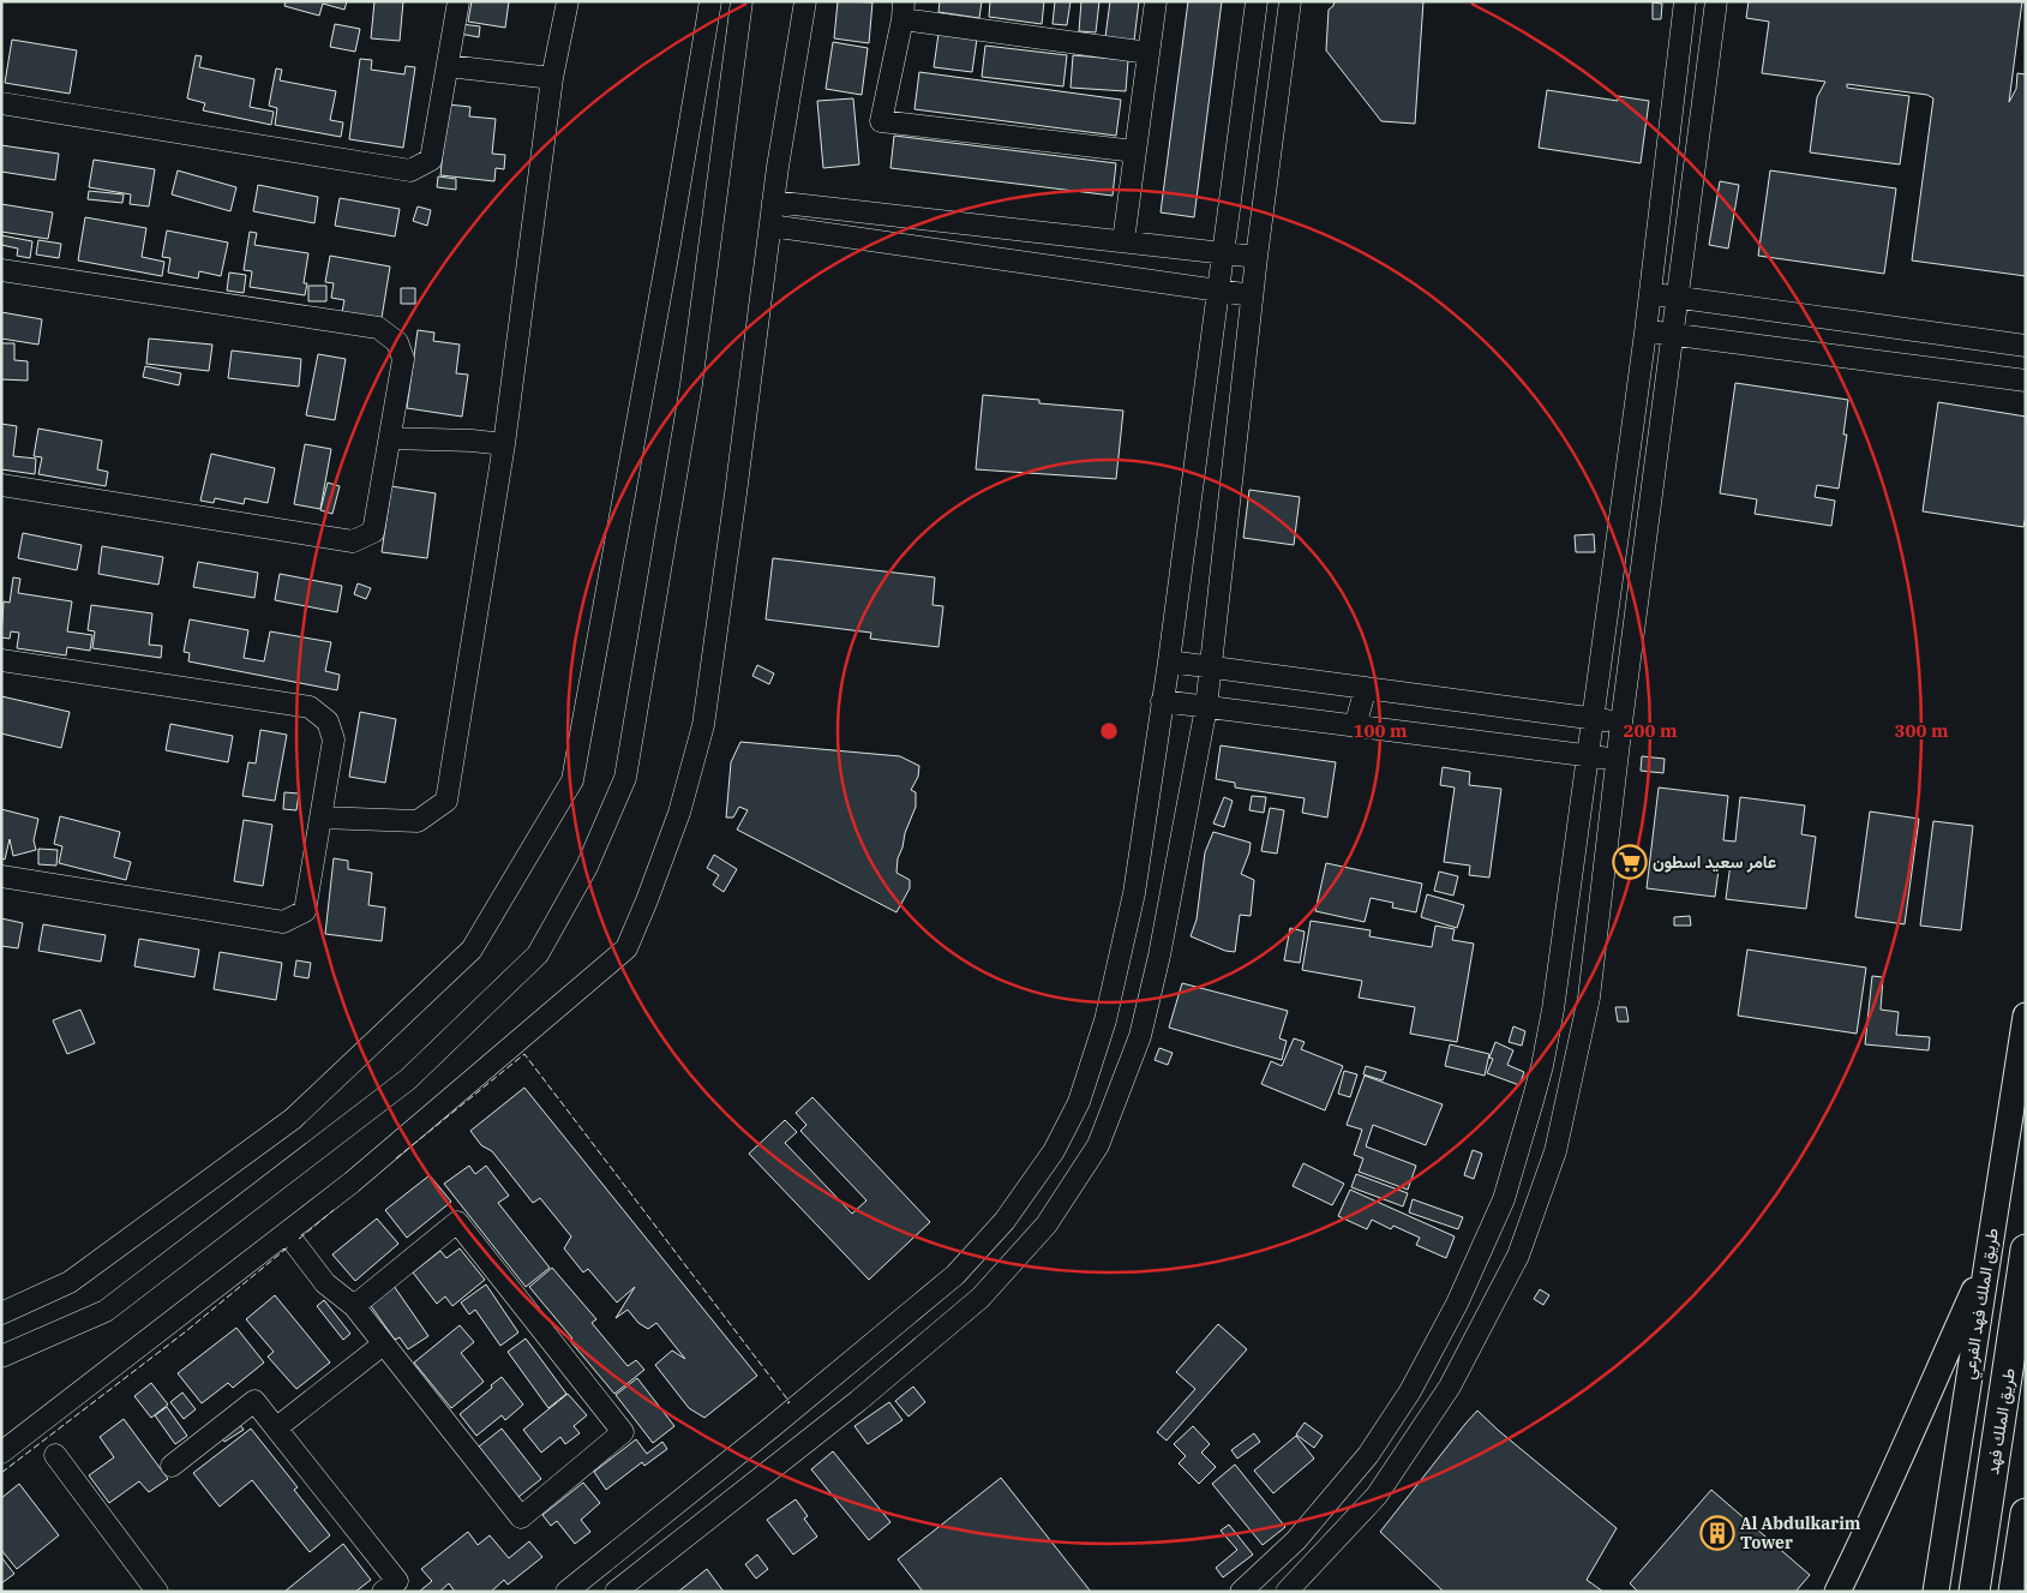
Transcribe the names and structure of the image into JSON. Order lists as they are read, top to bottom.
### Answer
{
  "streets": {
    "highway": ["طريق الملك فهد"],
    "main road": ["طريق الملك فهد الفرعي"]
  },
  "places": {
    "supermarket": ["عامر سعيد اسطون"],
    "building": ["Al Abdulkarim Tower"]
  },
  "rings": ["100 m", "200 m", "300 m"]
}
